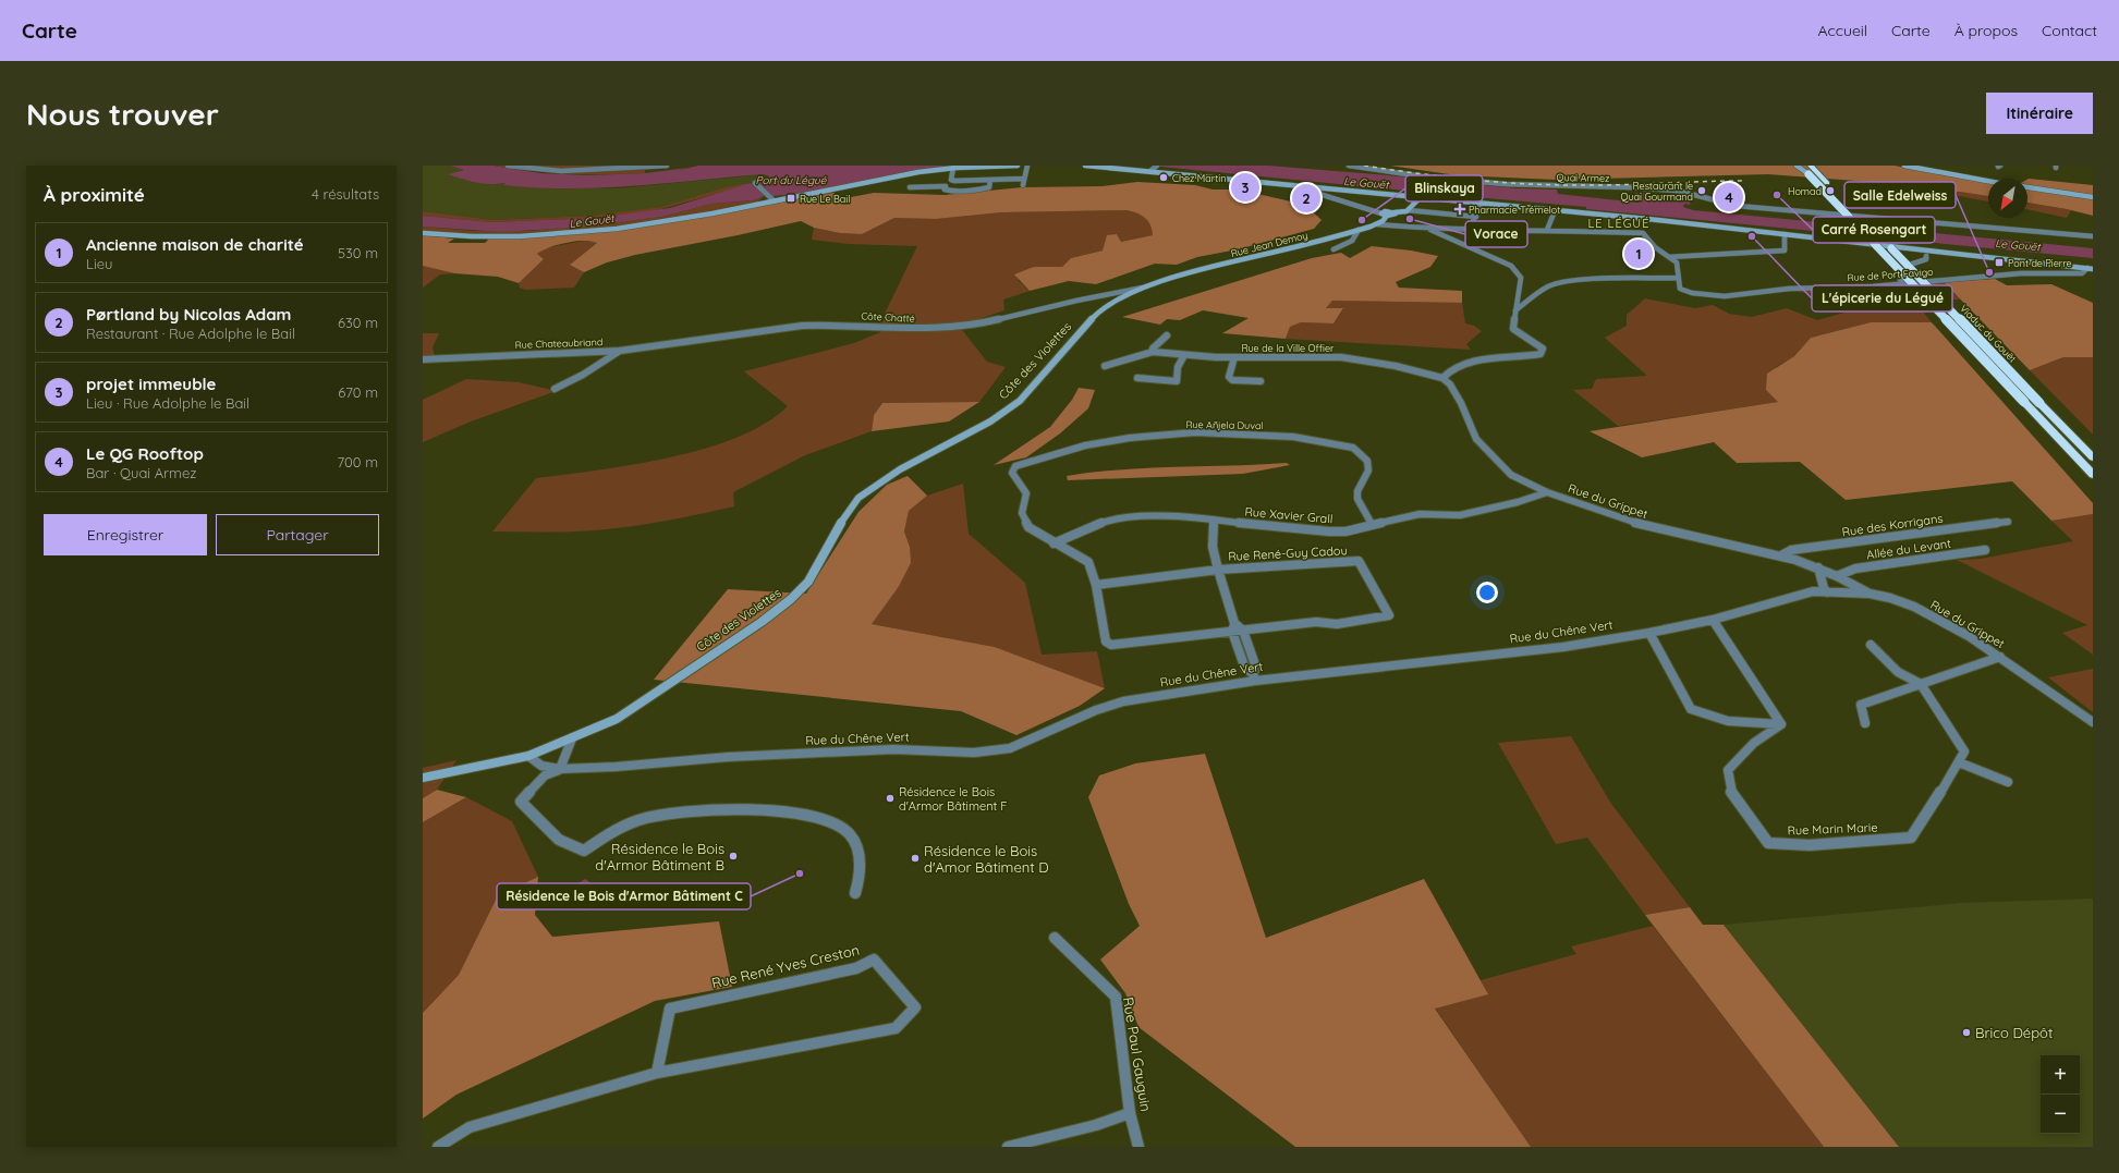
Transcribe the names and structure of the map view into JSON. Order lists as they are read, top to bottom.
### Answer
{
  "streets": {
    "highway": ["Viaduc du Gouët"],
    "street": [
      "Quai Armez",
      "Rue Jean Demoy",
      "Rue de Port Favigo",
      "Côte Chatté",
      "Rue Chateaubriand",
      "Rue de la Ville Offier",
      "Côte des Violettes",
      "Rue Añjela Duval",
      "Rue du Grippet",
      "Rue Xavier Grall",
      "Rue des Korrigans",
      "Allée du Levant",
      "Rue René-Guy Cadou",
      "Rue du Chêne Vert",
      "Rue Marin Marie",
      "Rue René Yves Creston",
      "Rue Paul Gauguin"
    ]
  },
  "crossings": [
    ["Rue Jean Demoy", "Côte Chatté"],
    ["Rue Jean Demoy", "Côte des Violettes"],
    ["Côte Chatté", "Rue Chateaubriand"],
    ["Côte Chatté", "Côte des Violettes"],
    ["Rue de la Ville Offier", "Rue du Grippet"],
    ["Côte des Violettes", "Rue du Chêne Vert"],
    ["Rue Añjela Duval", "Rue Xavier Grall"],
    ["Rue du Grippet", "Rue Xavier Grall"],
    ["Rue du Grippet", "Rue des Korrigans"],
    ["Rue du Grippet", "Allée du Levant"],
    ["Rue du Grippet", "Rue du Chêne Vert"],
    ["Rue Xavier Grall", "Rue René-Guy Cadou"],
    ["Rue René-Guy Cadou", "Rue du Chêne Vert"]
  ],
  "districts": ["LE LÉGUÉ"],
  "water": ["Port du Légué", "Le Gouët"],
  "places": {
    "other": [
      "Chez Martin",
      "Restaurant le Quai Gourmand",
      "Homad",
      "Carré Rosengart",
      "Vorace",
      "Blinskaya",
      "L'épicerie du Légué",
      "Salle Edelweiss",
      "Résidence le Bois d'Armor Bâtiment F",
      "Résidence le Bois d'Armor Bâtiment B",
      "Résidence le Bois d'Amor Bâtiment D",
      "Résidence le Bois d'Armor Bâtiment C",
      "Brico Dépôt"
    ],
    "transit": ["Rue Le Bail", "Pont de Pierre"],
    "health": ["Pharmacie Trémelot"]
  },
  "north": "bottom left",
  "page": {
    "header": "Carte",
    "nav": [
      "Accueil",
      "Carte",
      "À propos",
      "Contact"
    ],
    "buttons": [
      "Itinéraire",
      ["Enregistrer", "Partager"]
    ],
    "title": "Nous trouver",
    "heading": ["À proximité", "4 résultats"],
    "pins": [
      "3",
      "4",
      "2",
      "1"
    ],
    "list": [
      {
        "mark": "1",
        "name": "Ancienne maison de charité",
        "note": "Lieu",
        "value": "530 m"
      },
      {
        "mark": "2",
        "name": "Pørtland by Nicolas Adam",
        "note": "Restaurant · Rue Adolphe le Bail",
        "value": "630 m"
      },
      {
        "mark": "3",
        "name": "projet immeuble",
        "note": "Lieu · Rue Adolphe le Bail",
        "value": "670 m"
      },
      {
        "mark": "4",
        "name": "Le QG Rooftop",
        "note": "Bar · Quai Armez",
        "value": "700 m"
      }
    ],
    "map_buttons": ["+", "−"]
  }
}
